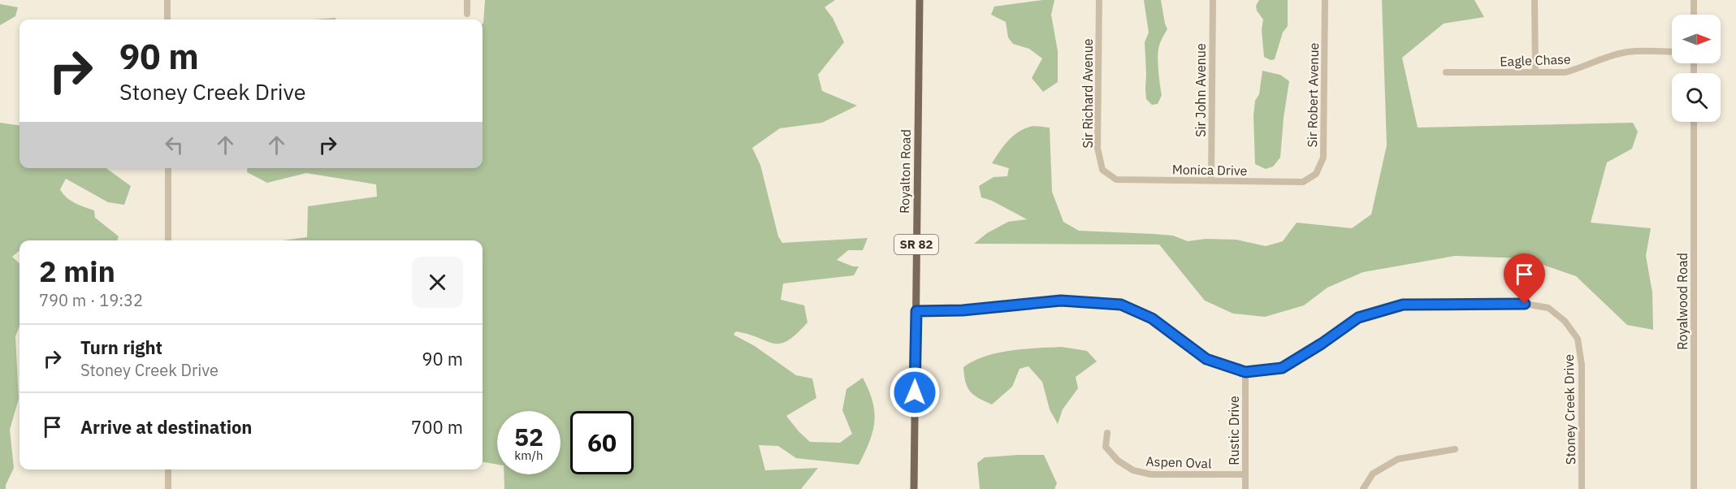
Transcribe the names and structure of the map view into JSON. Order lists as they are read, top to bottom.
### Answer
{
  "streets": {
    "main road": ["Royalton Road", "SR 82"],
    "street": [
      "Eagle Chase",
      "Sir John Avenue",
      "Sir Richard Avenue",
      "Sir Robert Avenue",
      "Monica Drive",
      "Royalwood Road",
      "Stoney Creek Drive",
      "Rustic Drive",
      "Aspen Oval"
    ]
  },
  "crossings": [
    ["Sir John Avenue", "Monica Drive"],
    ["Sir Richard Avenue", "Monica Drive"],
    ["Sir Robert Avenue", "Monica Drive"],
    ["Royalton Road", "Stoney Creek Drive"],
    ["Stoney Creek Drive", "Rustic Drive"],
    ["Rustic Drive", "Aspen Oval"]
  ],
  "north": "right",
  "page": {
    "turn": ["90 m", "Stoney Creek Drive"],
    "heading": ["2 min", "790 m · 19:32"],
    "list": [
      {
        "name": "Turn right",
        "note": "Stoney Creek Drive",
        "value": "90 m"
      },
      {
        "name": "Arrive at destination",
        "value": "700 m"
      }
    ],
    "speed": "52 km/h",
    "limit": "60"
  }
}
